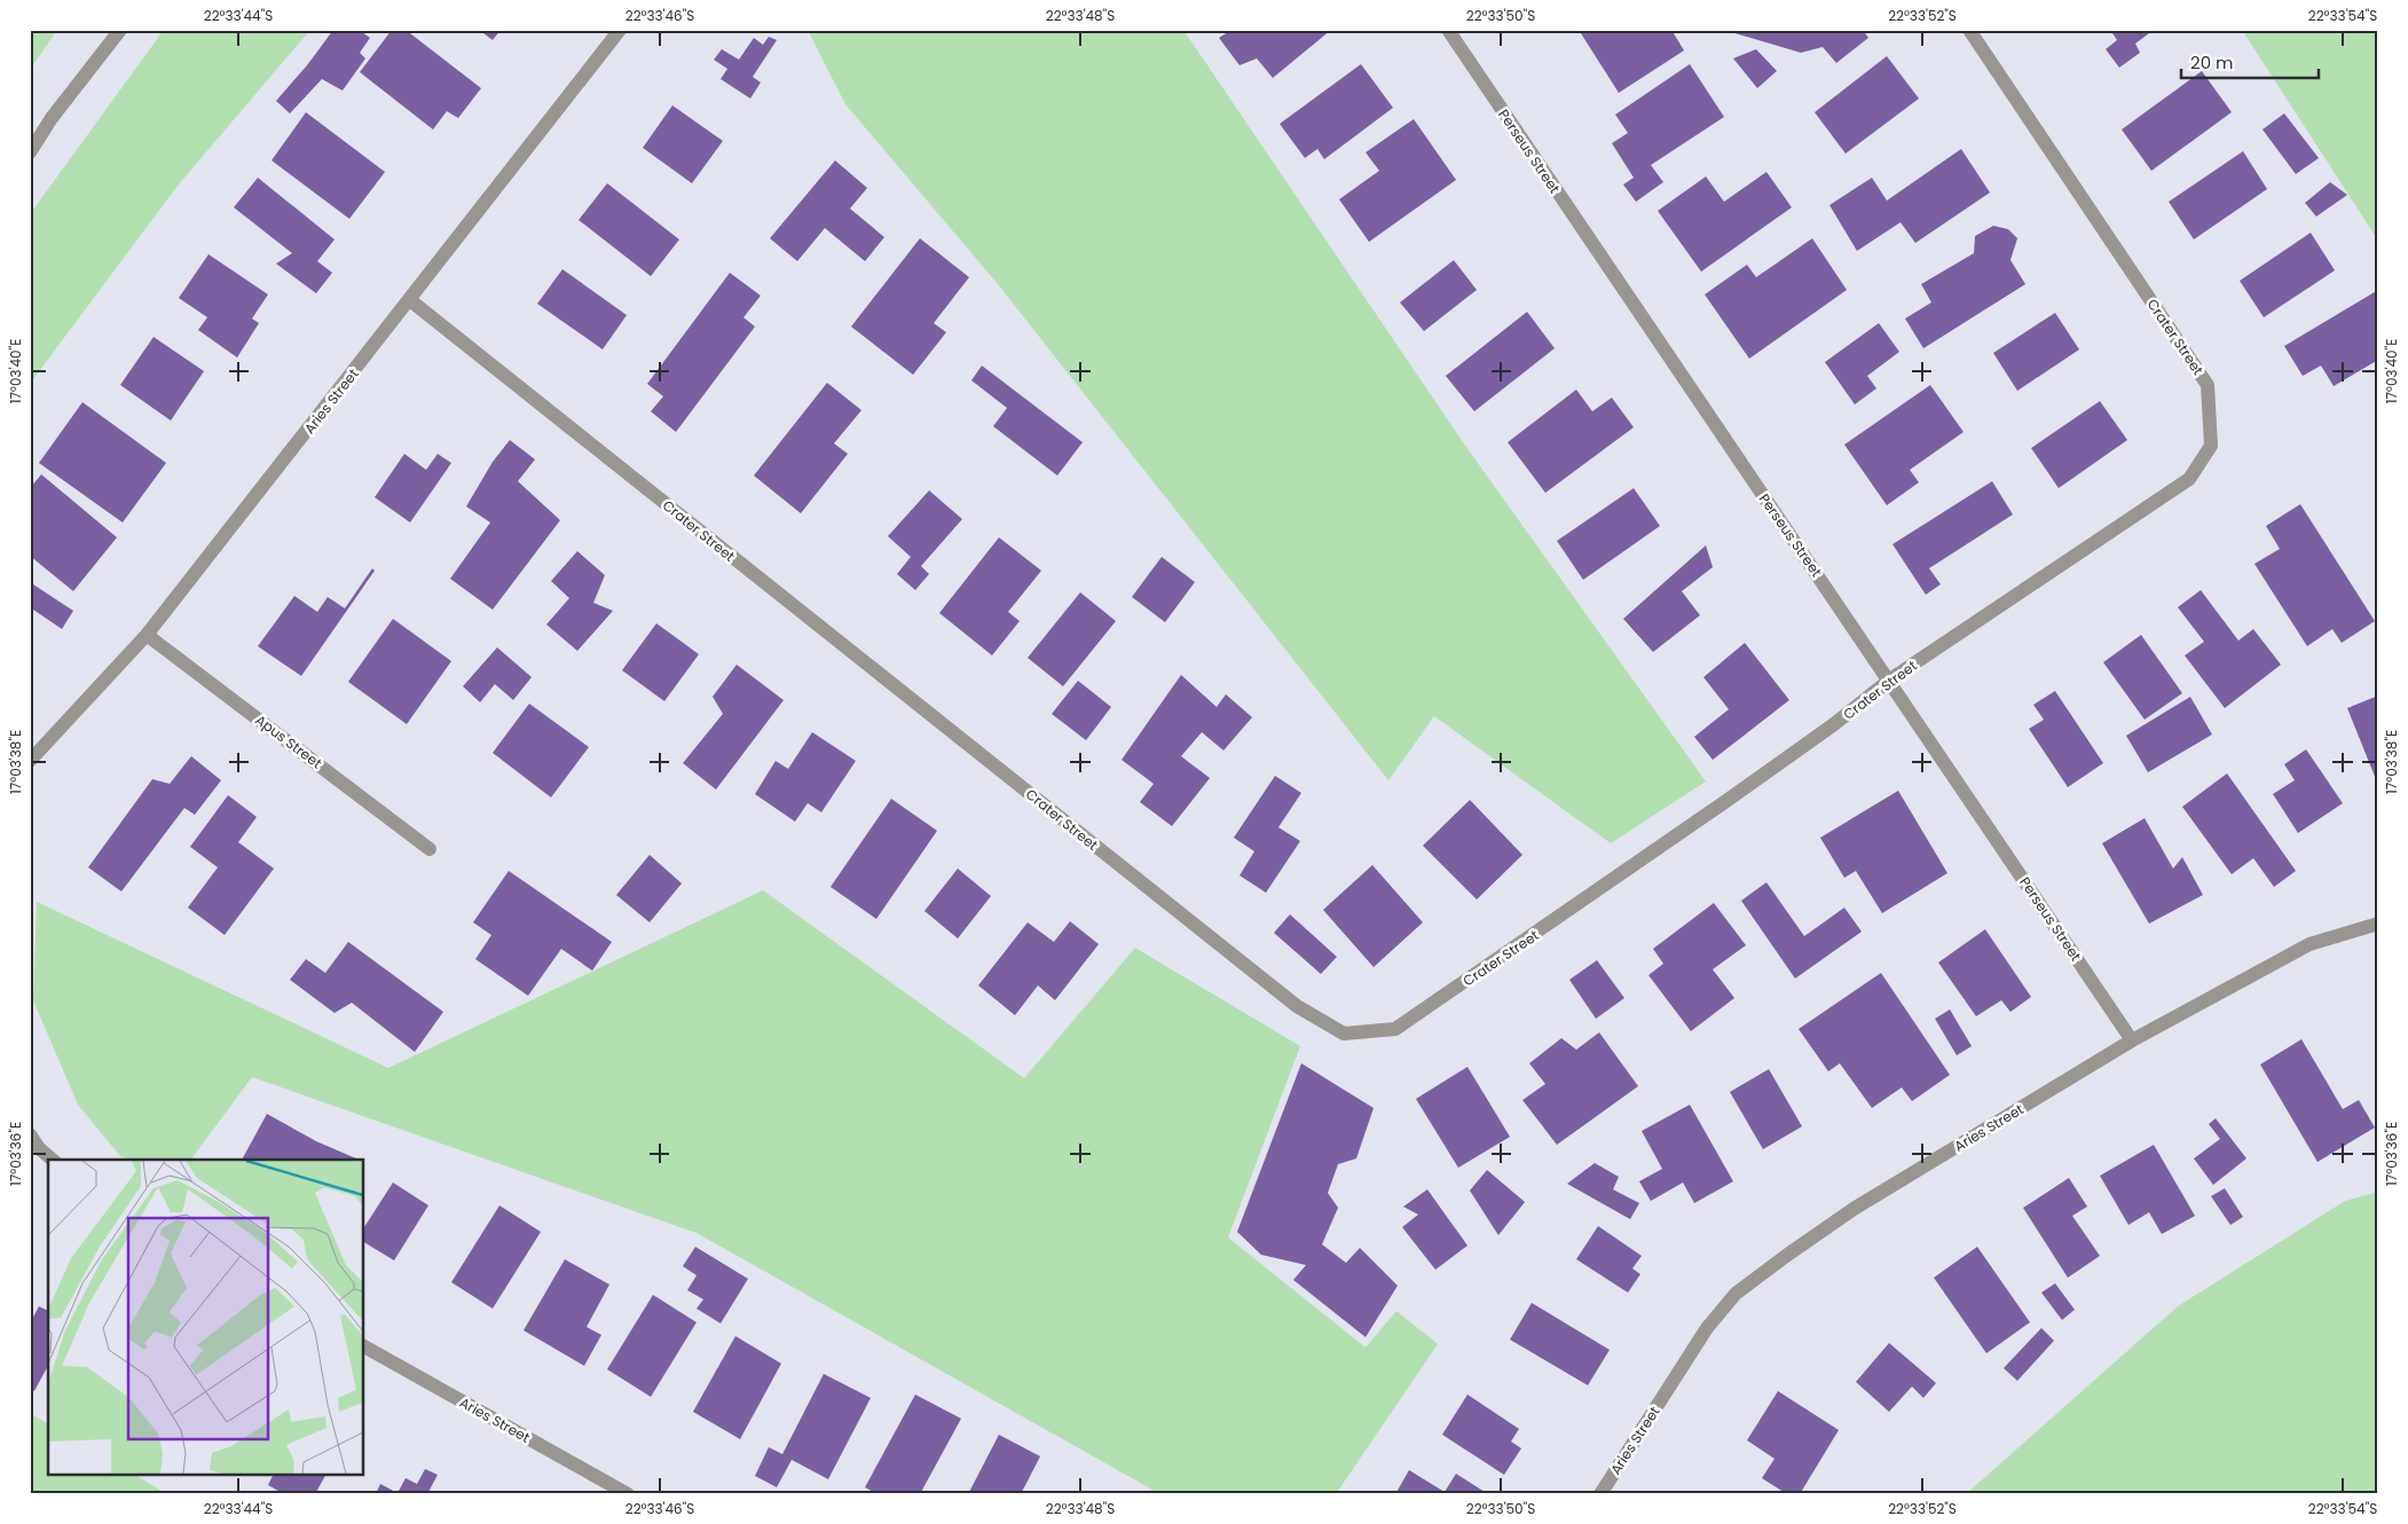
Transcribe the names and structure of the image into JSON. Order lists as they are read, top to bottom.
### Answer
{
  "streets": {
    "street": [
      "Perseus Street",
      "Crater Street",
      "Aries Street",
      "Apus Street"
    ]
  },
  "crossings": [
    ["Perseus Street", "Crater Street"],
    ["Perseus Street", "Aries Street"],
    ["Crater Street", "Aries Street"],
    ["Aries Street", "Apus Street"]
  ],
  "scale_bar": "20 m",
  "coordinates": [
    "22°33'44\"S",
    "22°33'46\"S",
    "22°33'48\"S",
    "22°33'50\"S",
    "22°33'52\"S",
    "22°33'54\"S",
    "17°03'40\"E",
    "17°03'38\"E",
    "17°03'36\"E"
  ]
}
